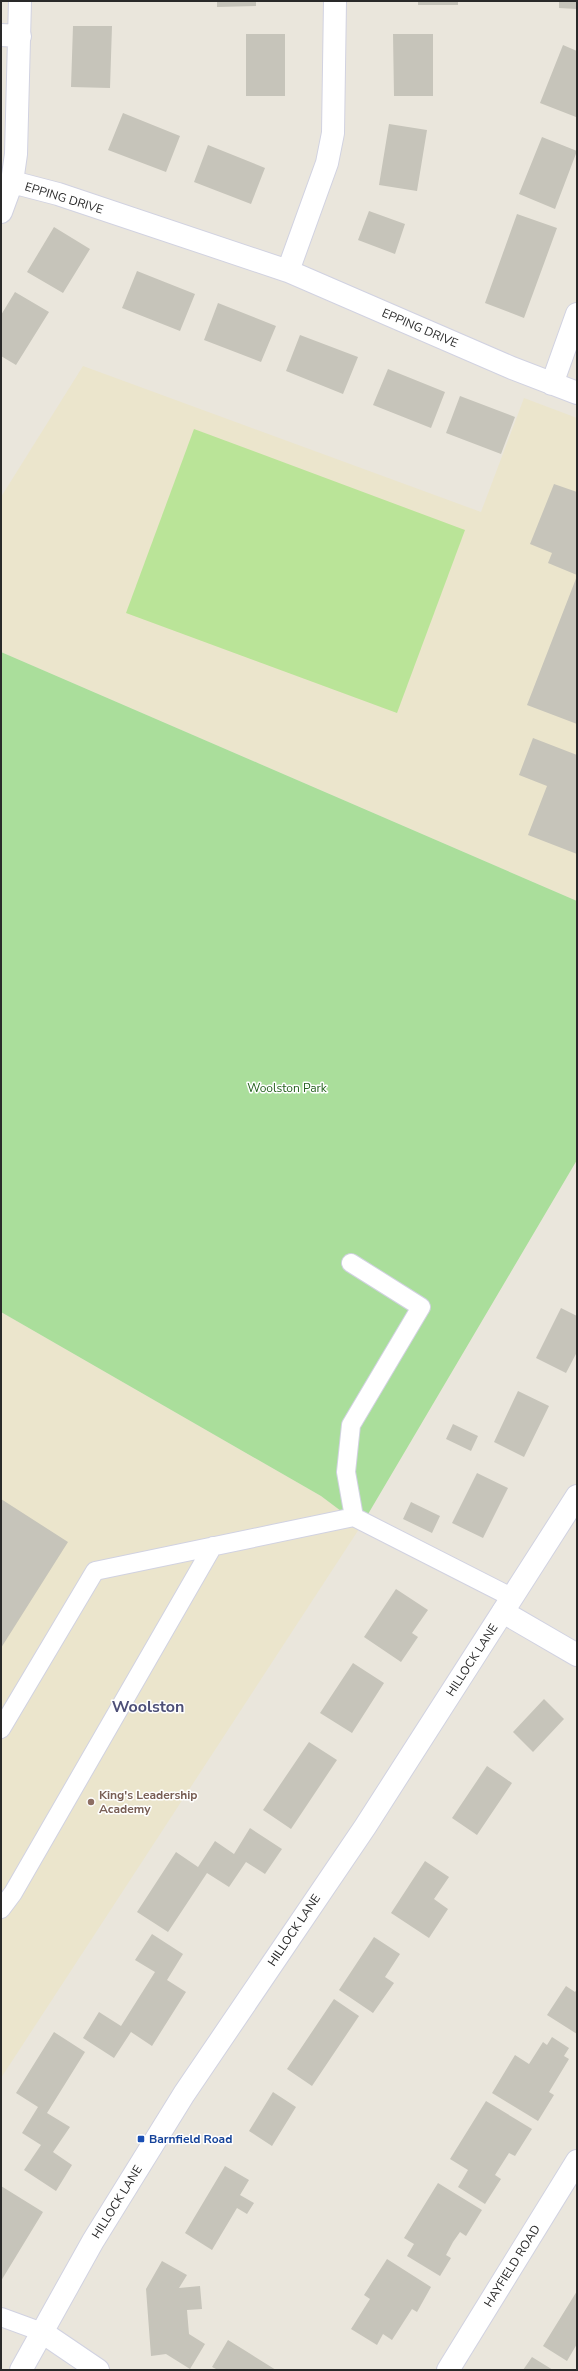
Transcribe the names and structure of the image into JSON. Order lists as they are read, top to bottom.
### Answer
{
  "streets": {
    "street": ["EPPING DRIVE", "HILLOCK LANE", "HAYFIELD ROAD"]
  },
  "districts": ["Woolston"],
  "parks": ["Woolston Park"],
  "places": {
    "other": ["King's Leadership Academy"],
    "transit": ["Barnfield Road"]
  }
}
